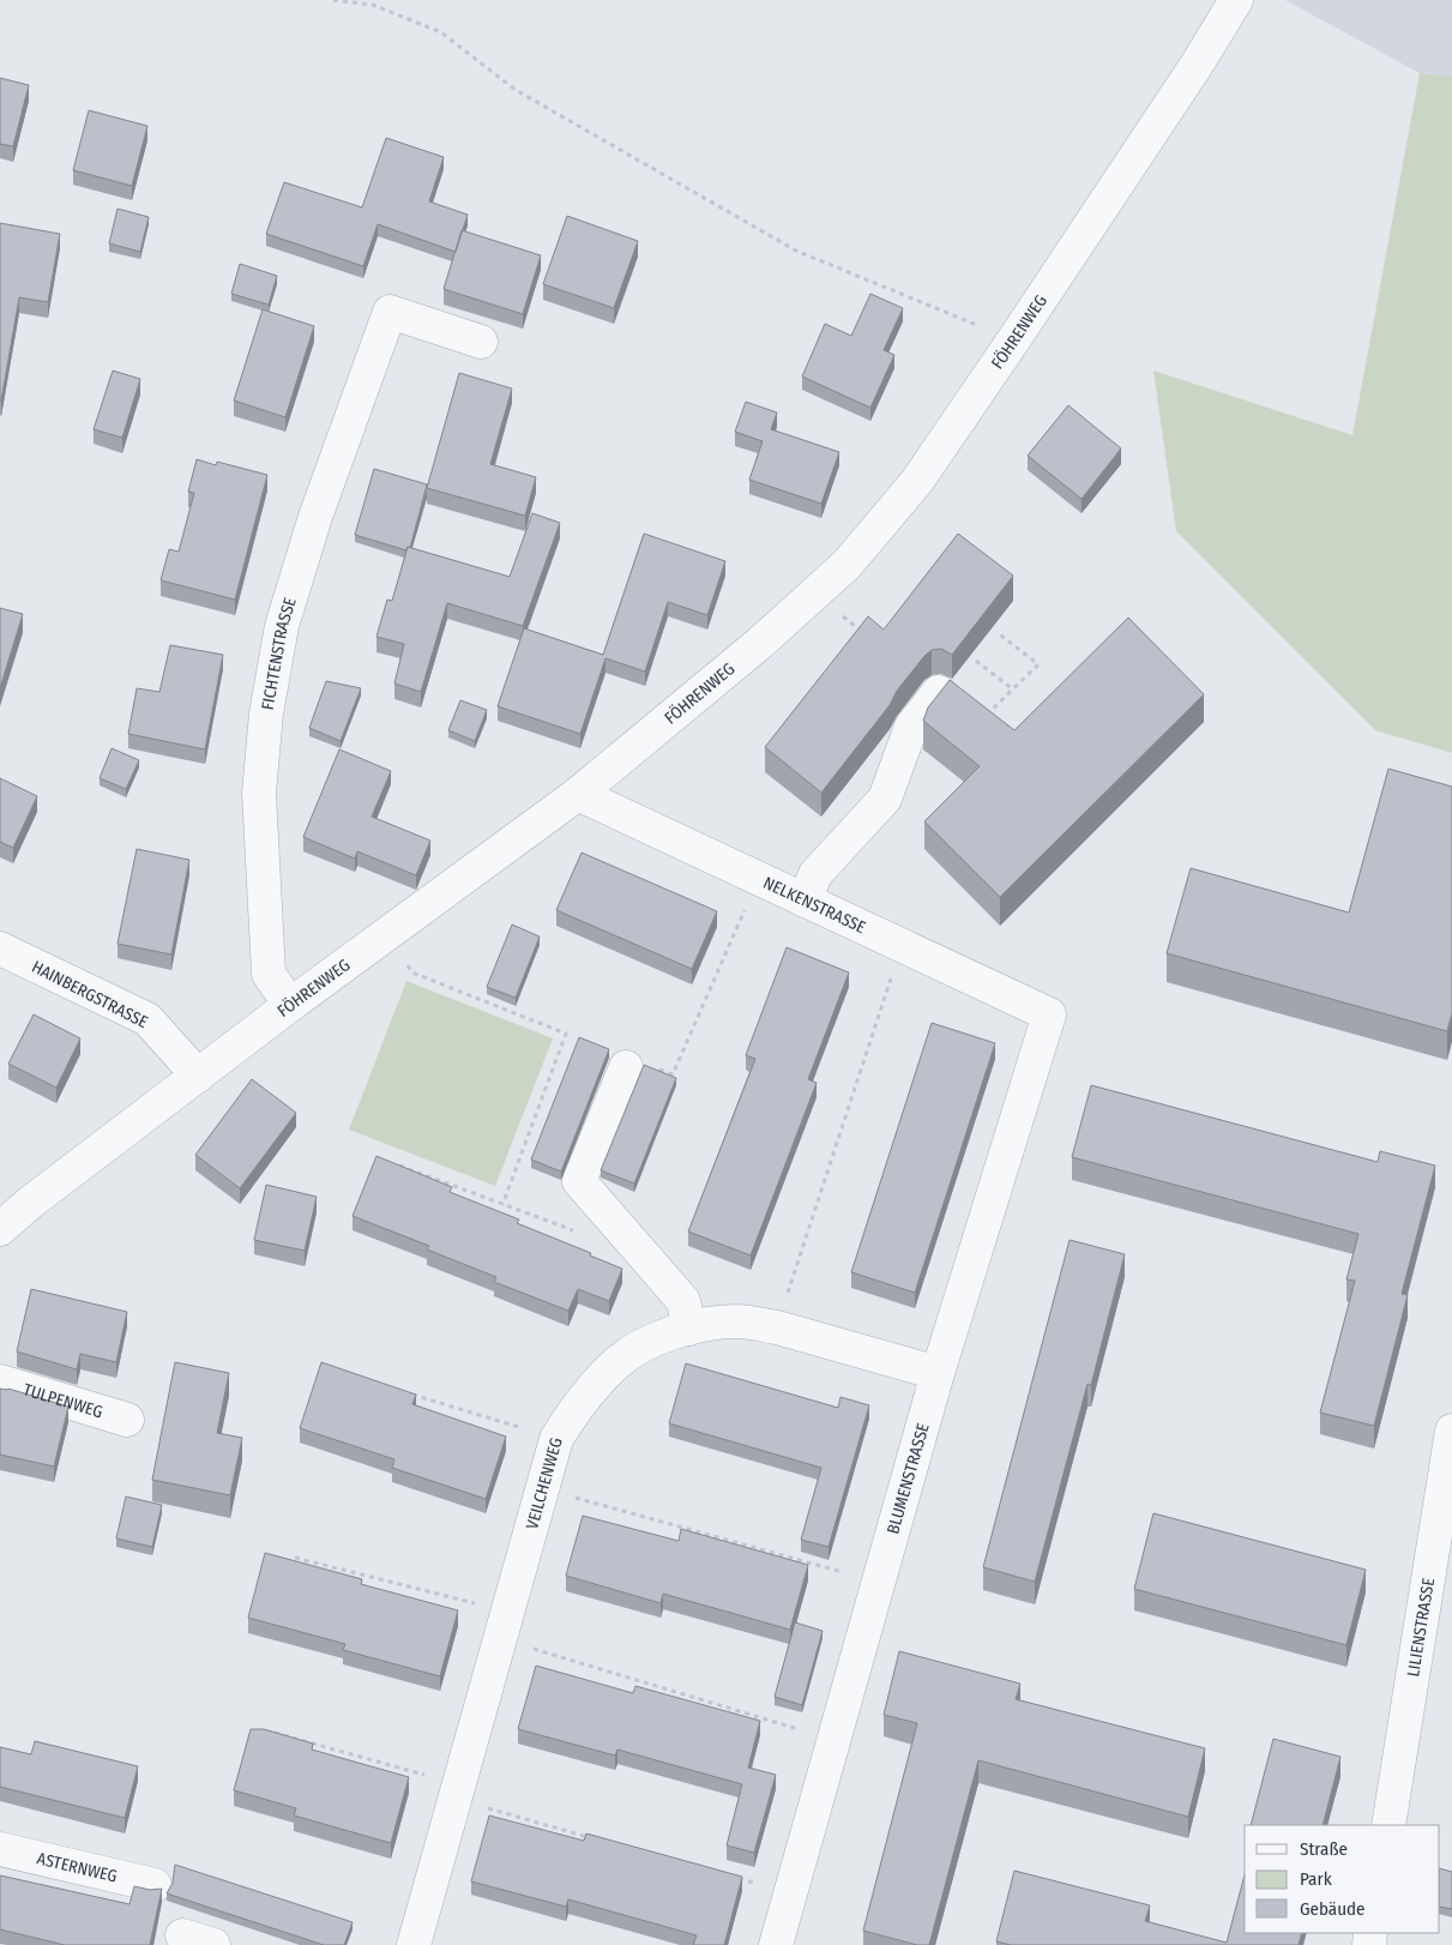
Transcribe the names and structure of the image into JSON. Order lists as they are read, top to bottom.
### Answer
{
  "streets": {
    "street": [
      "FÖHRENWEG",
      "FICHTENSTRASSE",
      "NELKENSTRASSE",
      "HAINBERGSTRASSE",
      "TULPENWEG",
      "BLUMENSTRASSE",
      "VEILCHENWEG",
      "LILIENSTRASSE",
      "ASTERNWEG"
    ]
  },
  "crossings": [
    ["FÖHRENWEG", "FICHTENSTRASSE"],
    ["FÖHRENWEG", "NELKENSTRASSE"],
    ["FÖHRENWEG", "HAINBERGSTRASSE"],
    ["NELKENSTRASSE", "BLUMENSTRASSE"],
    ["BLUMENSTRASSE", "VEILCHENWEG"]
  ],
  "legend": ["Straße", "Park", "Gebäude"]
}
